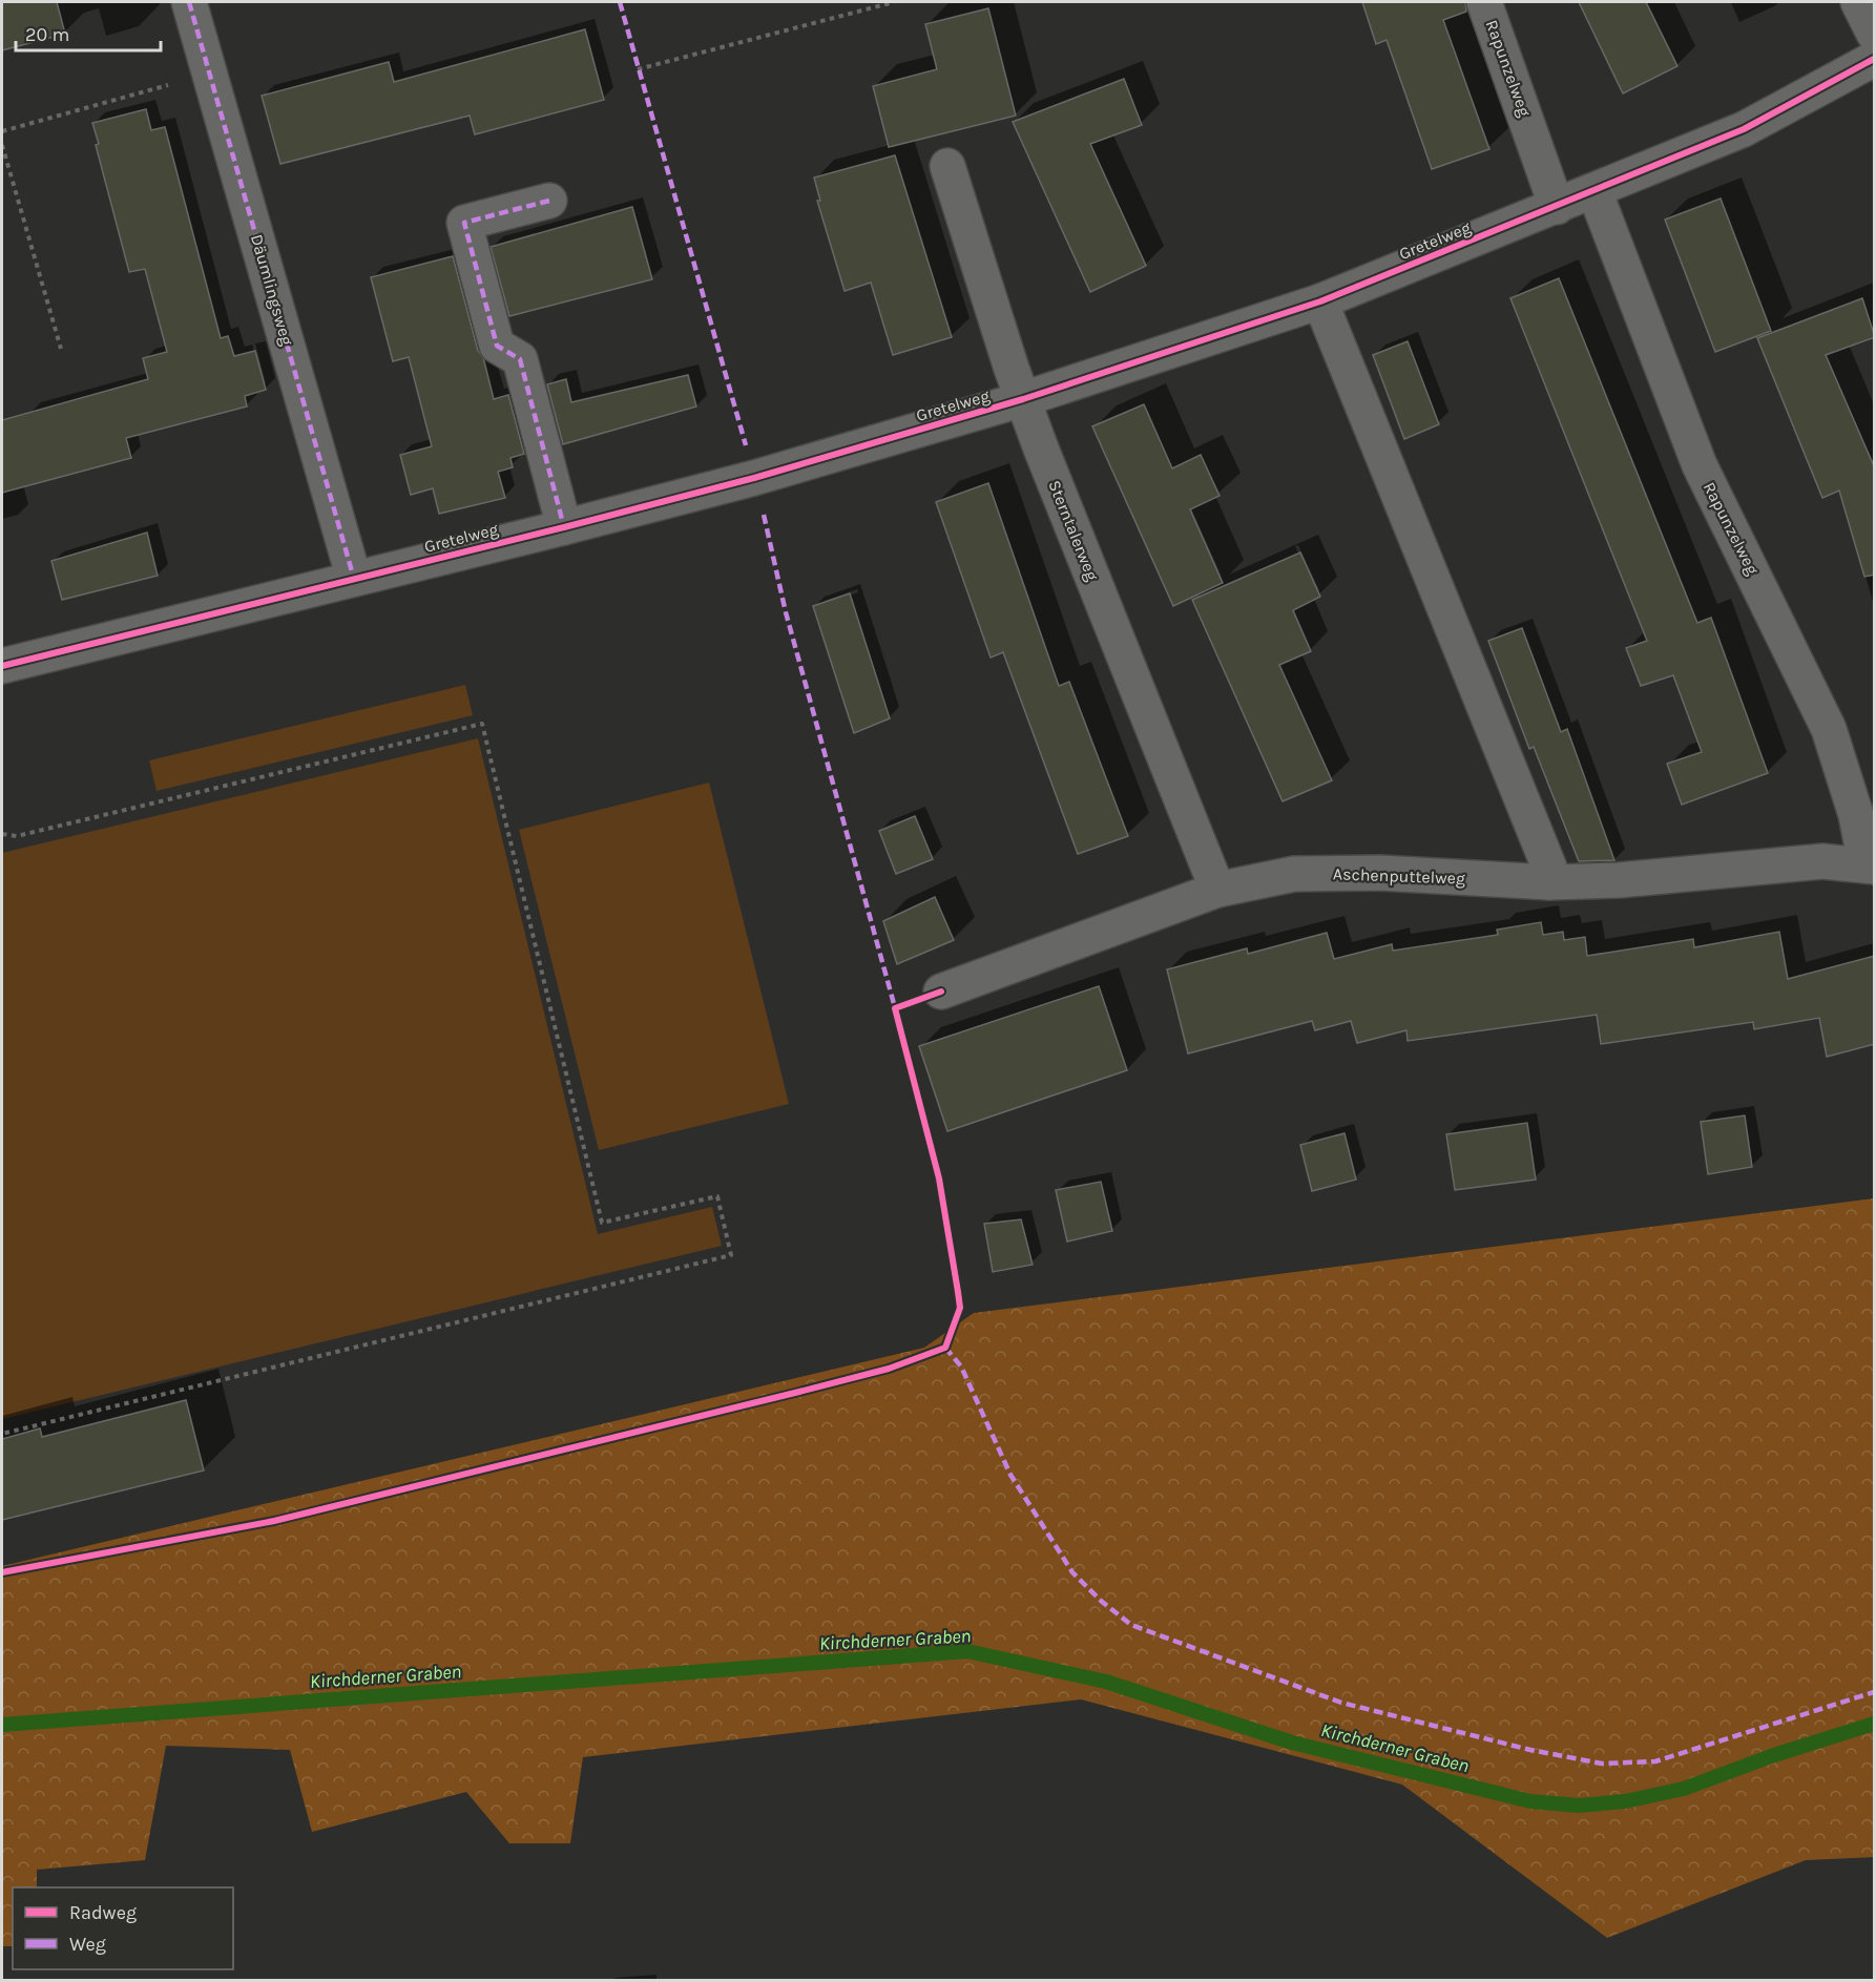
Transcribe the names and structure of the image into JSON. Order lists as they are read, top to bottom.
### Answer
{
  "streets": {
    "street": [
      "Rapunzelweg",
      "Gretelweg",
      "Däumlingsweg",
      "Sterntalerweg",
      "Aschenputtelweg"
    ]
  },
  "crossings": [
    ["Rapunzelweg", "Gretelweg"],
    ["Rapunzelweg", "Aschenputtelweg"],
    ["Gretelweg", "Däumlingsweg"],
    ["Gretelweg", "Sterntalerweg"],
    ["Sterntalerweg", "Aschenputtelweg"]
  ],
  "water": ["Kirchderner Graben"],
  "legend": ["Radweg", "Weg"],
  "scale_bar": "20 m"
}
